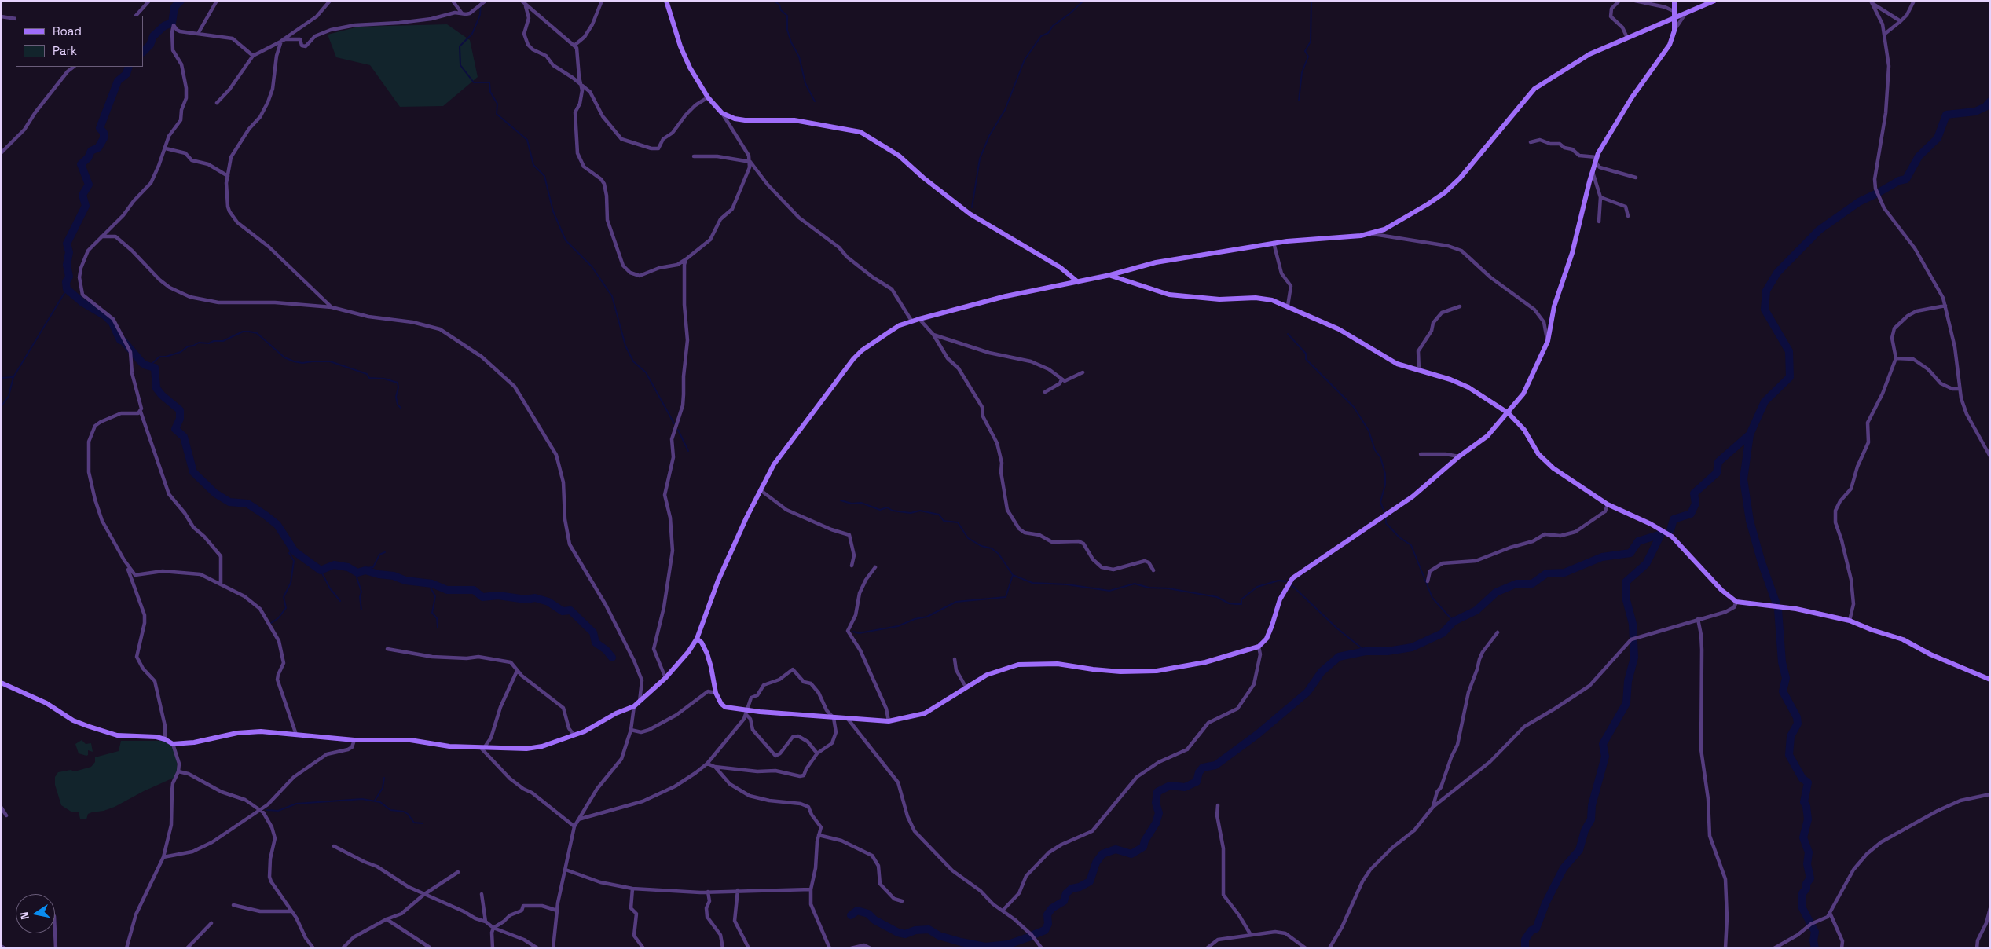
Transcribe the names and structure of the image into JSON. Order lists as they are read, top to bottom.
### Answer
{
  "legend": ["Road", "Park"],
  "north": "left"
}
